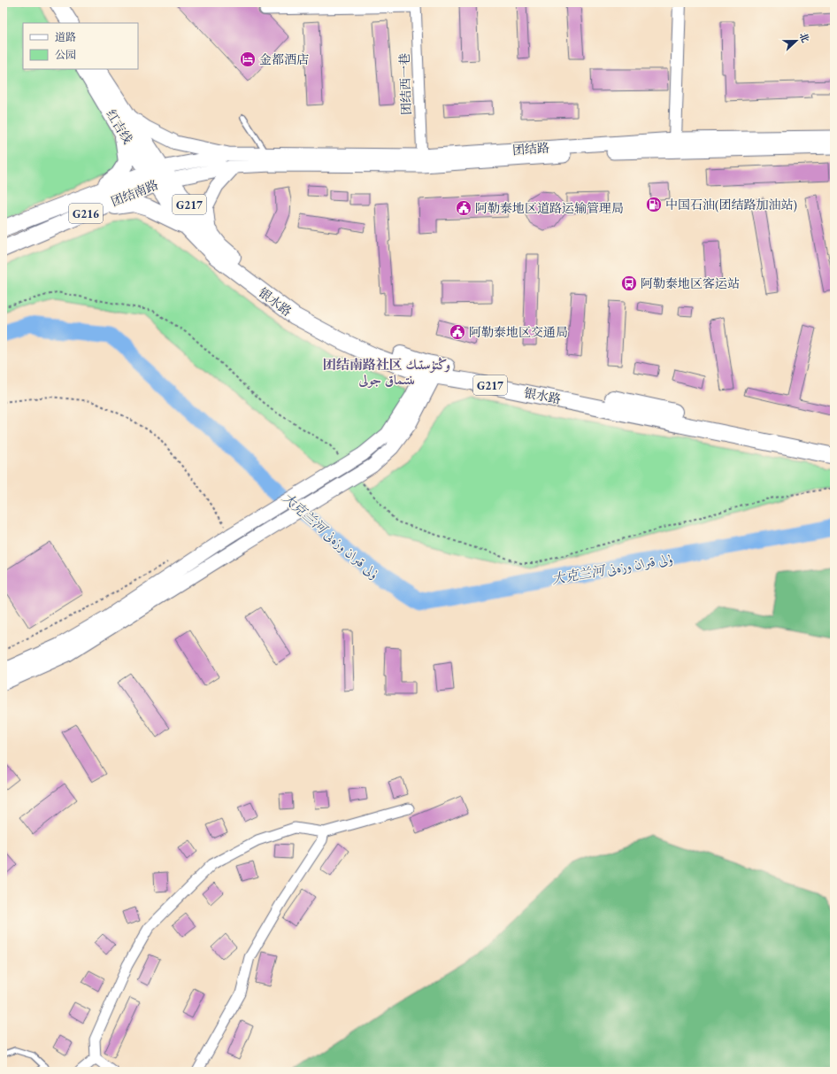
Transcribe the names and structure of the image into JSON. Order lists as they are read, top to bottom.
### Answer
{
  "streets": {
    "highway": [
      "红吉线",
      "团结南路",
      "G217",
      "G216",
      "银水路"
    ],
    "main road": ["团结路"],
    "street": ["团结西一巷"]
  },
  "crossings": [
    ["团结西一巷", "团结路"],
    ["红吉线", "团结路"],
    ["红吉线", "团结南路"],
    ["红吉线", "G217"],
    ["团结路", "团结南路"],
    ["团结路", "G217"],
    ["团结南路", "G217"],
    ["G217", "银水路"]
  ],
  "districts": ["团结南路社区 وڭتۇستىك ىنتىماق جولى"],
  "water": ["大克兰河 ۇلى قىران وزەنى"],
  "places": {
    "hotel": ["金都酒店"],
    "fuel station": ["中国石油(团结路加油站)"],
    "public building": ["阿勒泰地区道路运输管理局", "阿勒泰地区交通局"],
    "bus stop": ["阿勒泰地区客运站"]
  },
  "legend": ["道路", "公园"],
  "north": "right"
}
